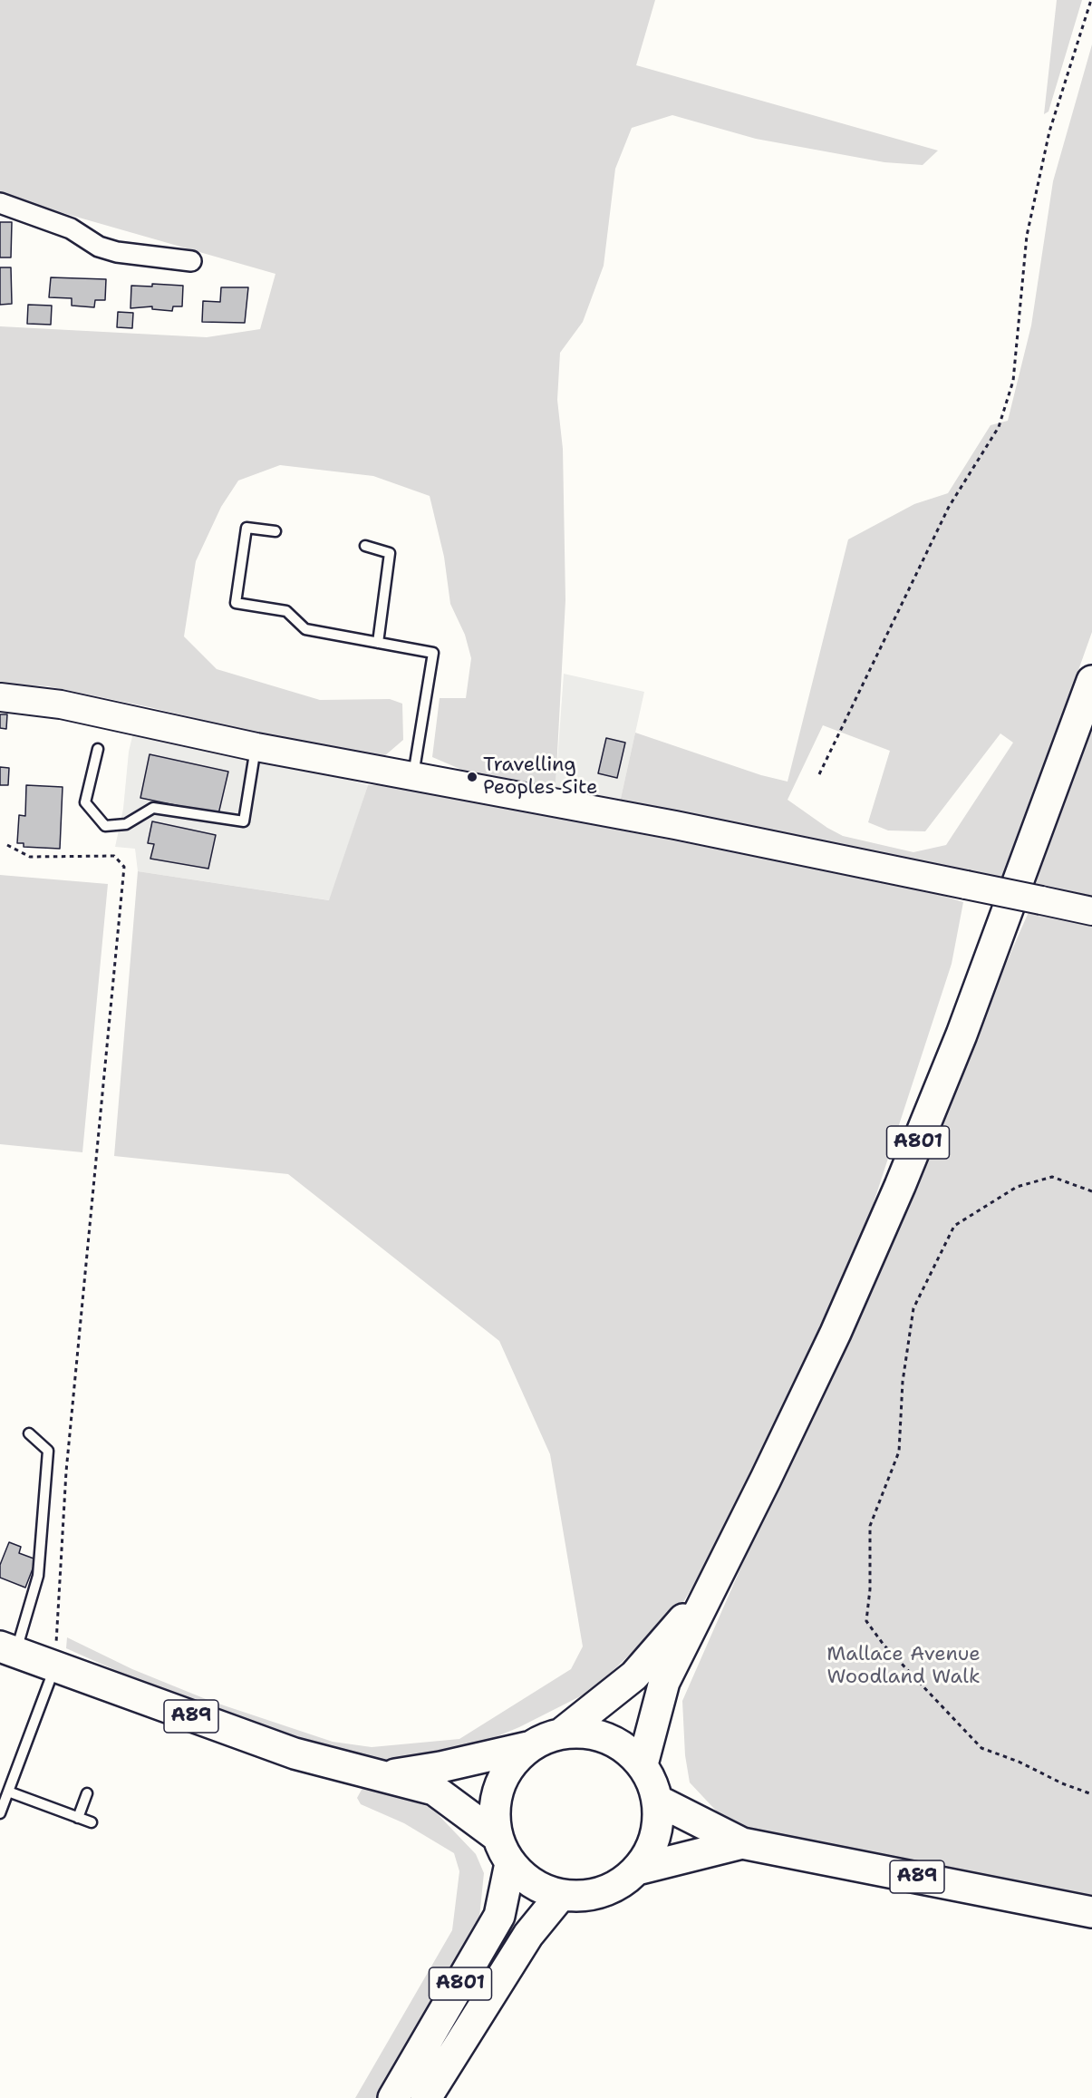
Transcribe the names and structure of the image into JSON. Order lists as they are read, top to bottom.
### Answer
{
  "streets": {
    "main road": ["A801", "A89"]
  },
  "crossings": [
    ["A801", "A89"]
  ],
  "parks": ["Mallace Avenue Woodland Walk"],
  "places": ["Travelling Peoples Site"]
}
